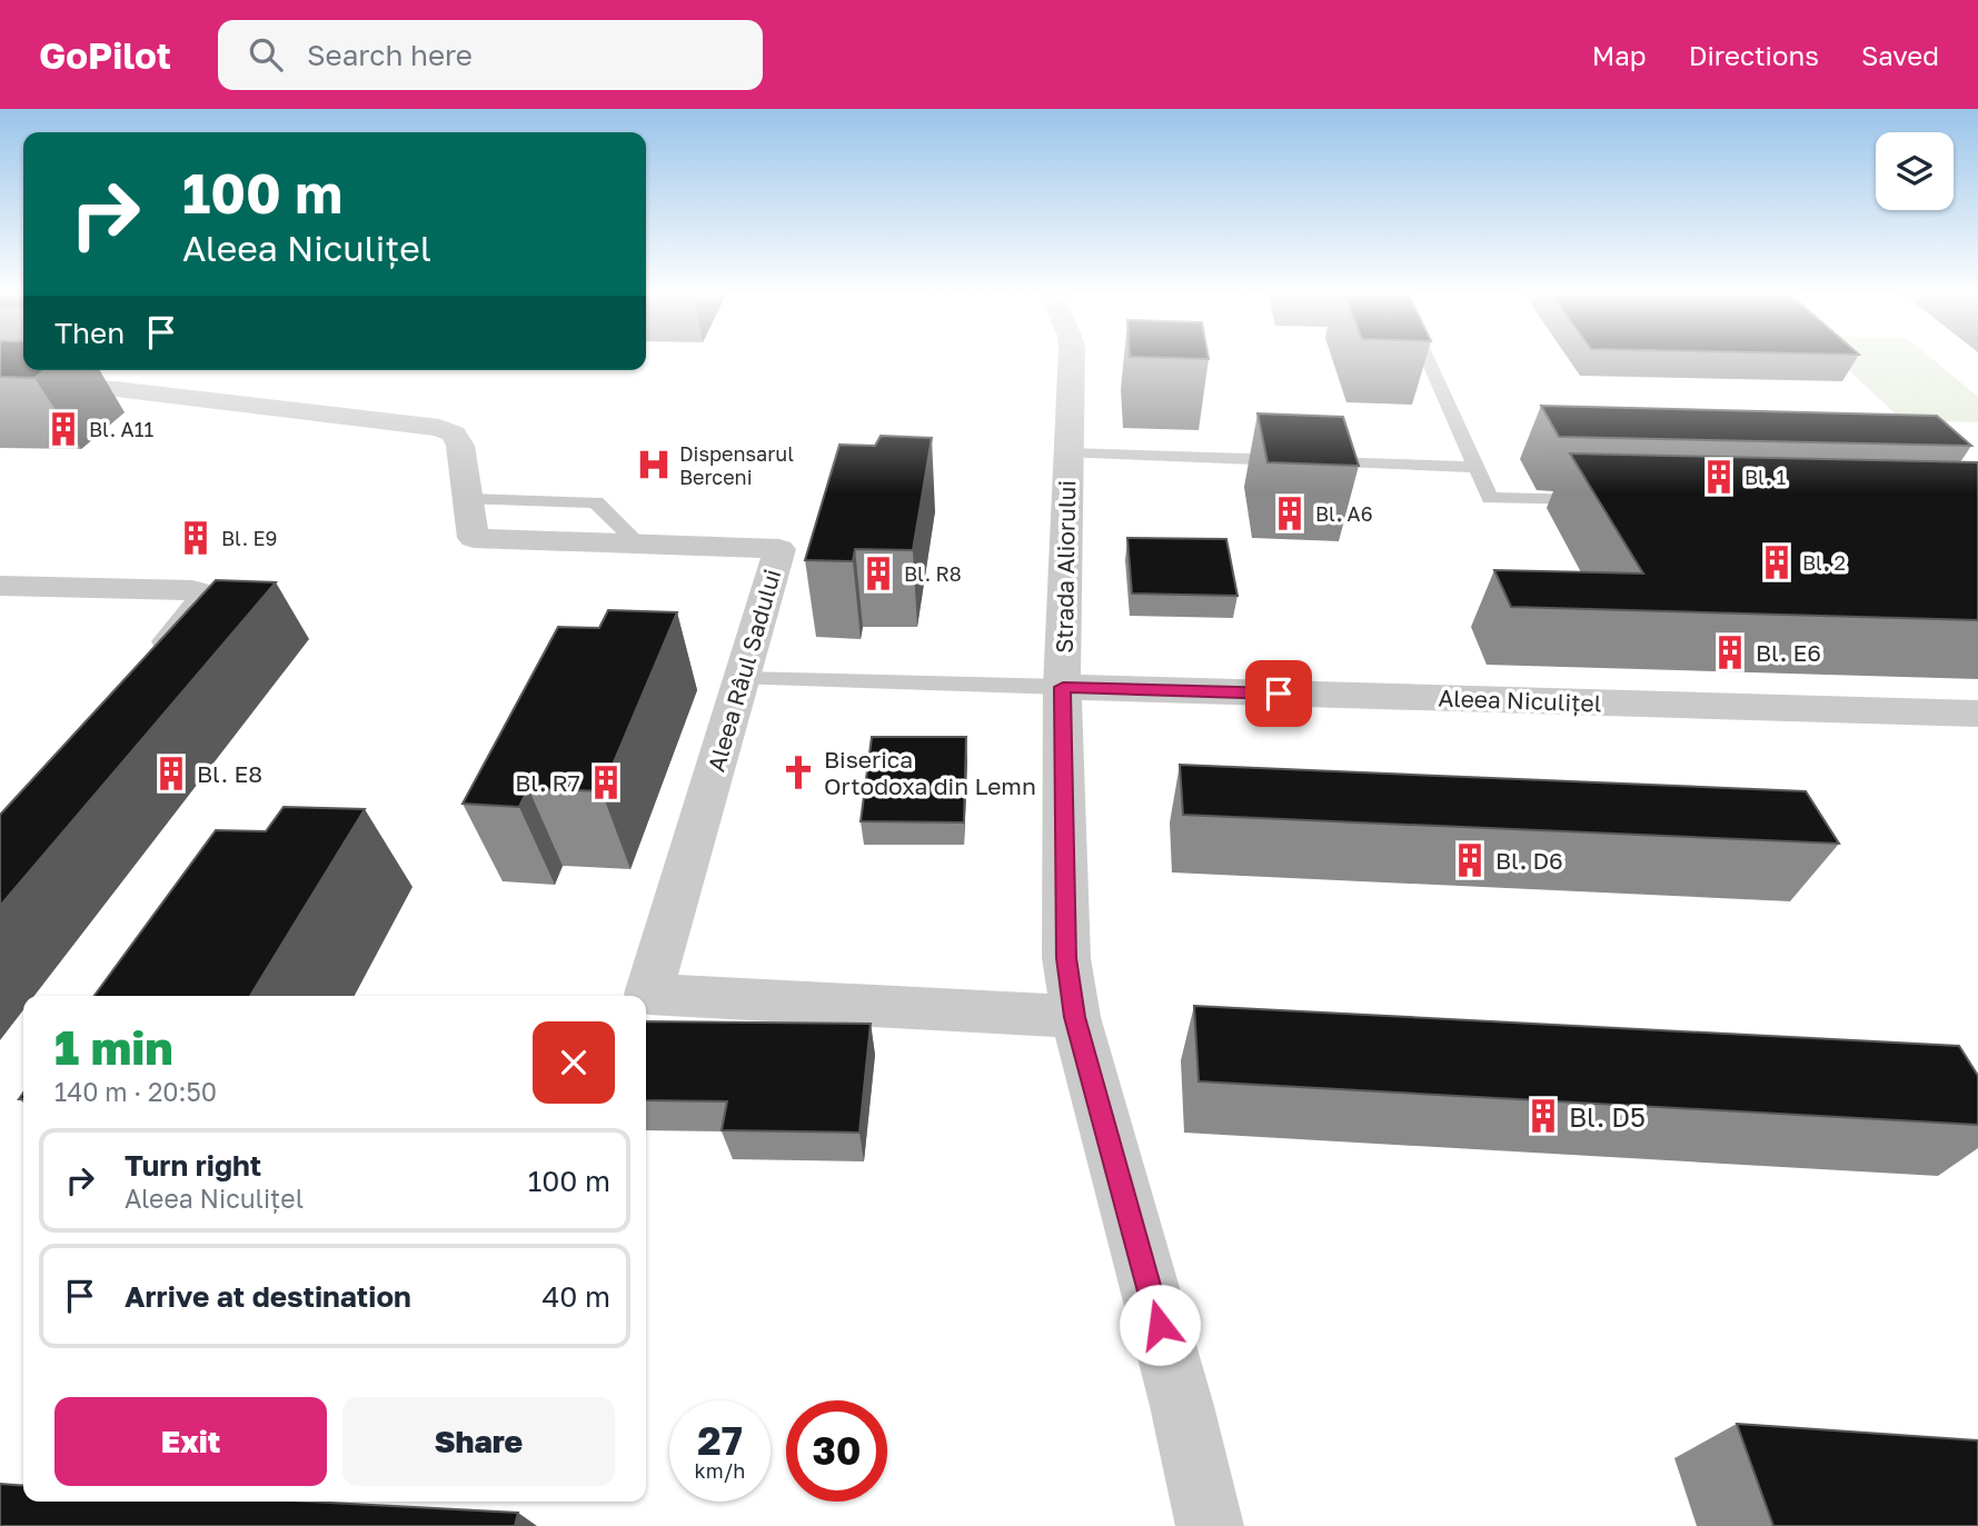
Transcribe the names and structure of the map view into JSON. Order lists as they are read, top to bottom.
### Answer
{
  "streets": {
    "street": ["Strada Aliorului", "Aleea Râul Sadului", "Aleea Niculițel"]
  },
  "crossings": [
    ["Strada Aliorului", "Aleea Râul Sadului"],
    ["Strada Aliorului", "Aleea Niculițel"]
  ],
  "places": {
    "building": [
      "Bl. A11",
      "Bl. 1",
      "Bl. A6",
      "Bl. E9",
      "Bl. 2",
      "Bl. R8",
      "Bl. E6",
      "Bl. E8",
      "Bl. R7",
      "Bl. D6",
      "Bl. D5"
    ],
    "hospital": ["Dispensarul Berceni"],
    "church": ["Biserica Ortodoxa din Lemn"]
  },
  "page": {
    "header": "GoPilot",
    "search": "Search here",
    "nav": ["Map", "Directions", "Saved"],
    "turn": ["100 m", "Aleea Niculițel"],
    "then": "Then",
    "heading": ["1 min", "140 m · 20:50"],
    "list": [
      {
        "name": "Turn right",
        "note": "Aleea Niculițel",
        "value": "100 m"
      },
      {
        "name": "Arrive at destination",
        "value": "40 m"
      }
    ],
    "buttons": ["Exit", "Share"],
    "speed": "27 km/h",
    "limit": "30"
  }
}
